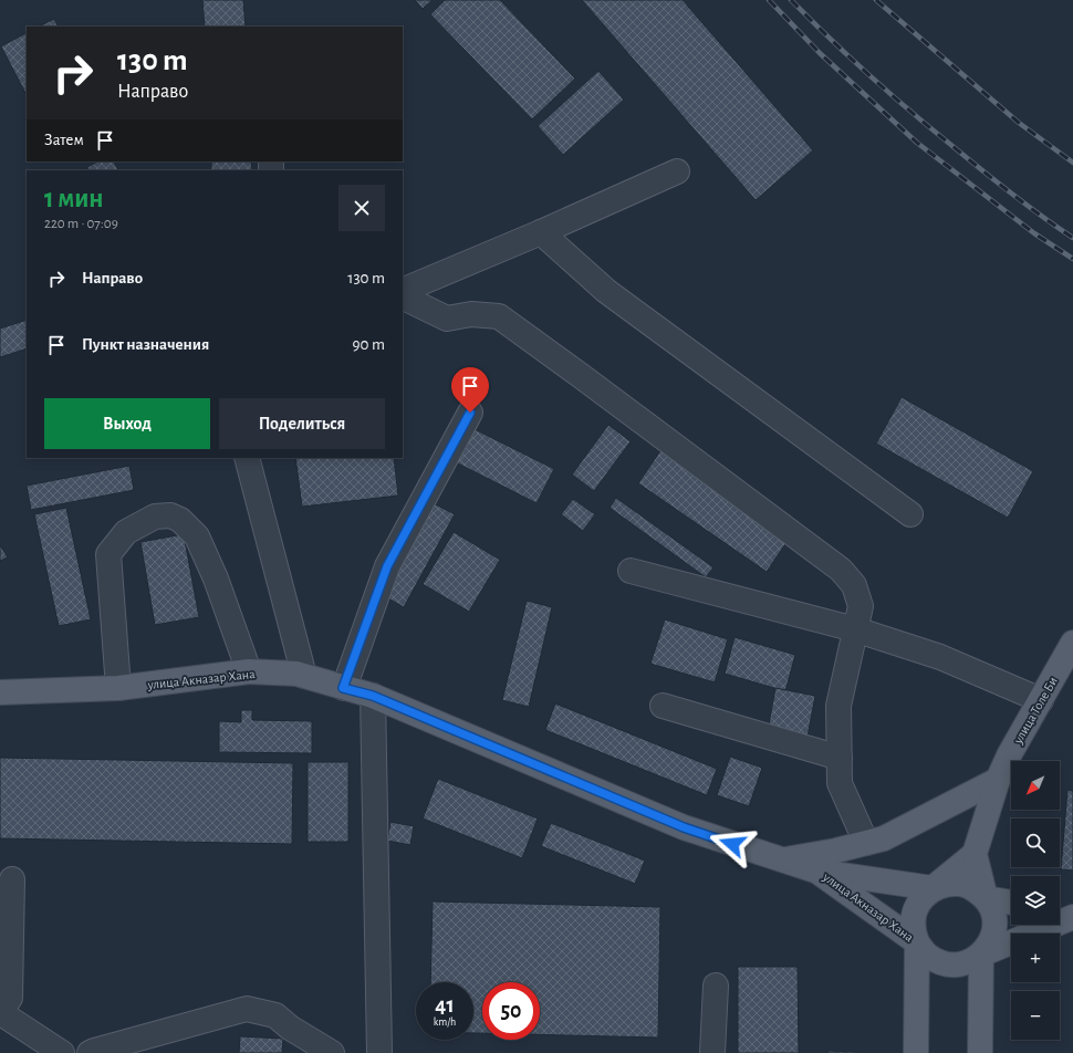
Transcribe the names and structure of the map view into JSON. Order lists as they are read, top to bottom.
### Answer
{
  "streets": {
    "main road": ["улица Акназар Хана", "улица Толе Би"]
  },
  "north": "bottom left",
  "page": {
    "turn": ["130 m", "Направо"],
    "then": "Затем",
    "heading": ["1 мин", "220 m · 07:09"],
    "list": [
      {
        "name": "Направо",
        "value": "130 m"
      },
      {
        "name": "Пункт назначения",
        "value": "90 m"
      }
    ],
    "buttons": ["Выход", "Поделиться"],
    "map_buttons": ["+", "−"],
    "speed": "41 km/h",
    "limit": "50"
  }
}
